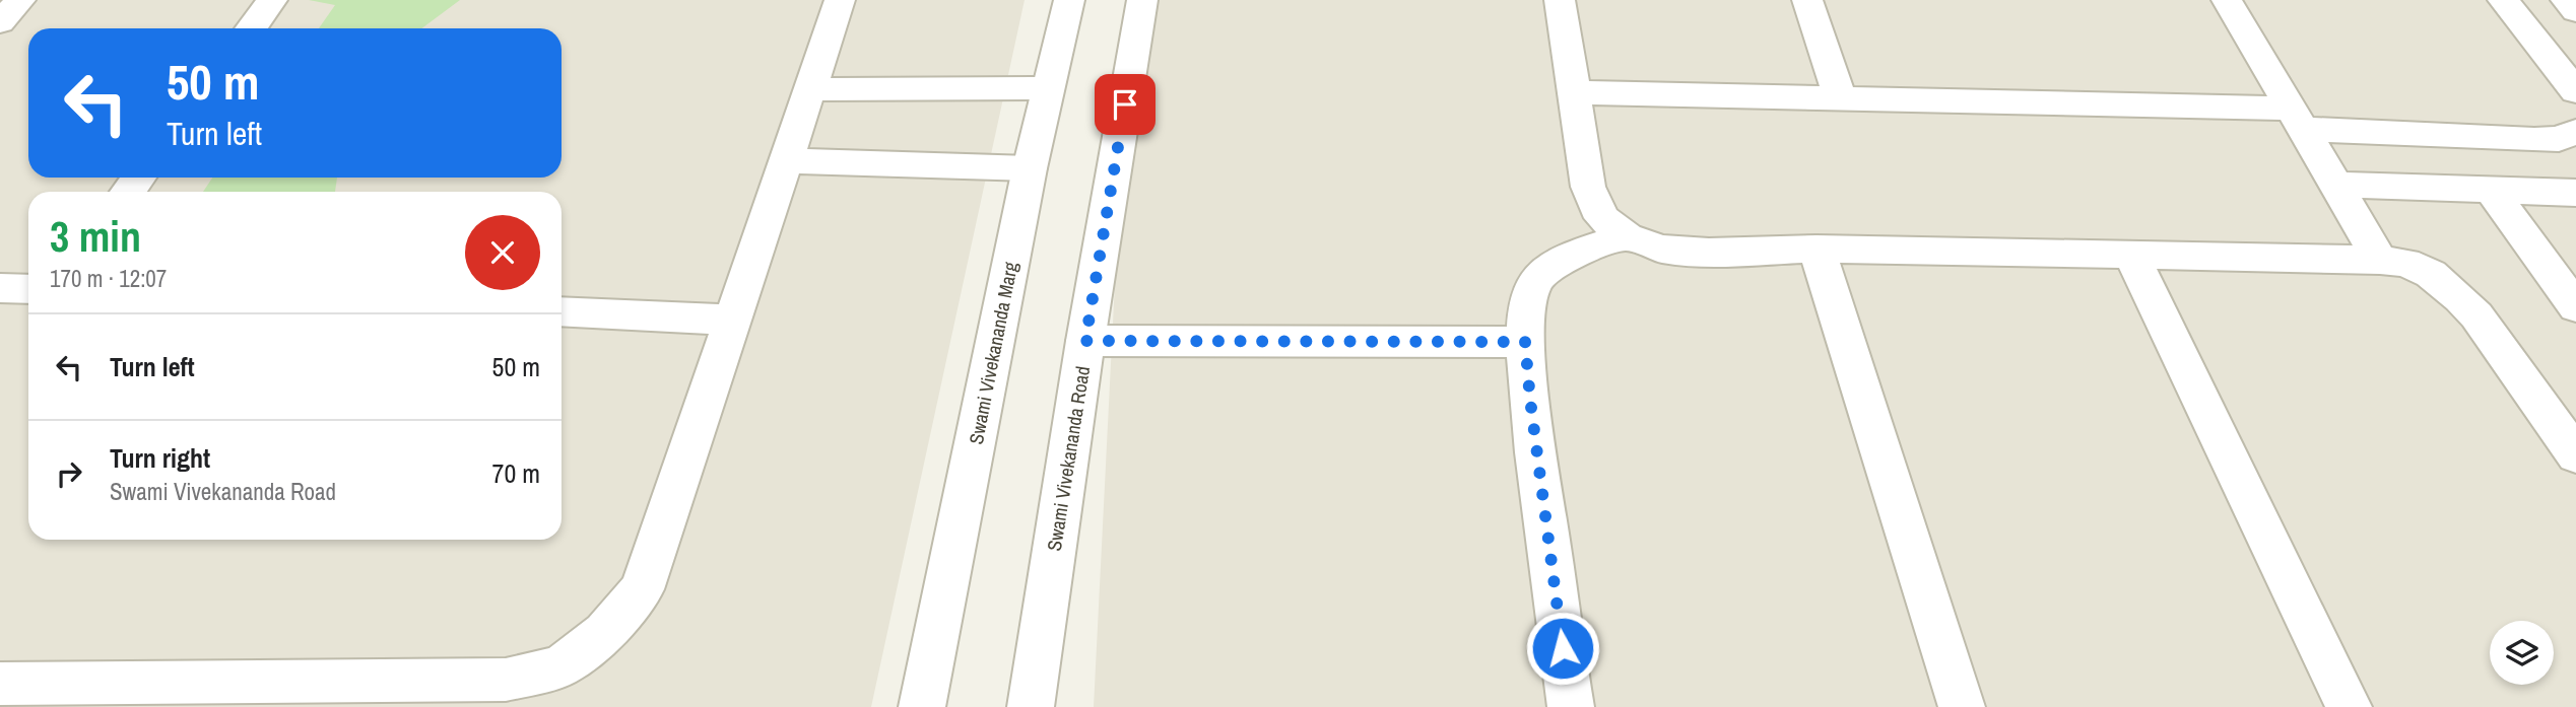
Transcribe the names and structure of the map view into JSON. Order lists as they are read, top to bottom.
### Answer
{
  "streets": {
    "street": ["Swami Vivekananda Marg", "Swami Vivekananda Road"]
  },
  "page": {
    "turn": ["50 m", "Turn left"],
    "heading": ["3 min", "170 m · 12:07"],
    "list": [
      {
        "name": "Turn left",
        "value": "50 m"
      },
      {
        "name": "Turn right",
        "note": "Swami Vivekananda Road",
        "value": "70 m"
      }
    ]
  }
}
